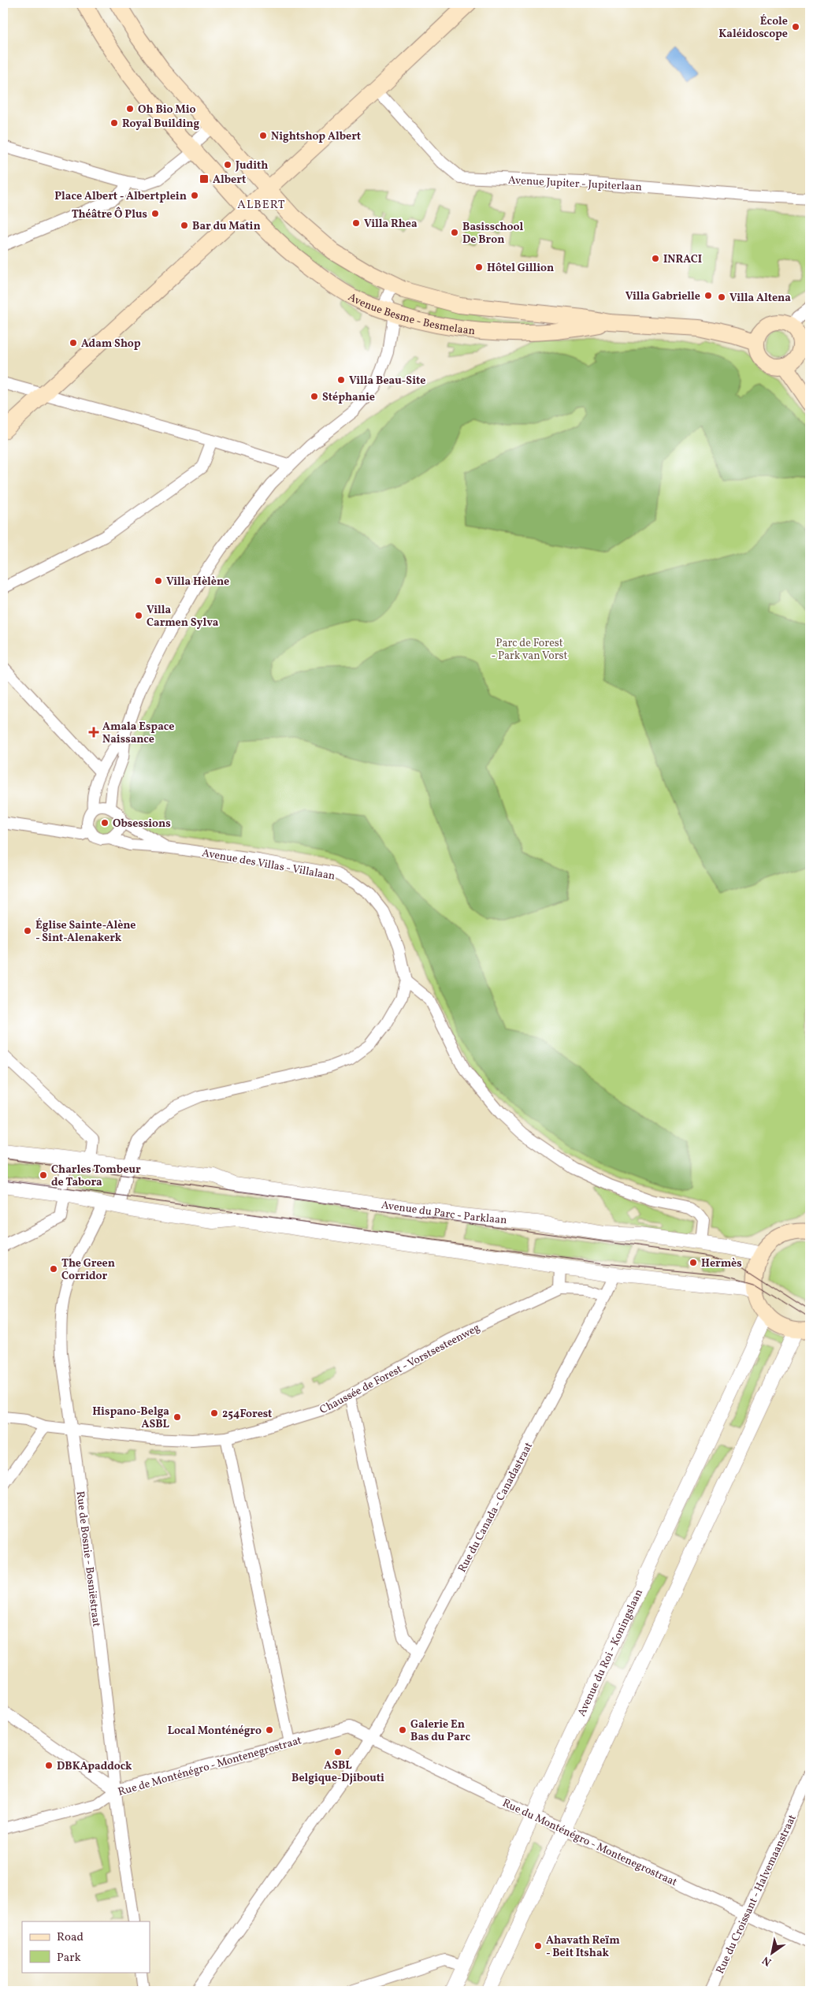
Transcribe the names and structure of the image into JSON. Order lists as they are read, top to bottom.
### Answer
{
  "streets": {
    "main road": ["Avenue Besme - Besmelaan"],
    "street": [
      "Avenue Jupiter - Jupiterlaan",
      "Avenue des Villas - Villalaan",
      "Avenue du Parc - Parklaan",
      "Chaussée de Forest - Vorstsesteenweg",
      "Rue du Canada - Canadastraat",
      "Rue de Bosnie - Bosniëstraat",
      "Avenue du Roi - Koningslaan",
      "Rue de Monténégro - Montenegrostraat",
      "Rue du Monténégro - Montenegrostraat",
      "Rue du Croissant - Halvemaanstraat"
    ]
  },
  "crossings": [
    ["Chaussée de Forest - Vorstsesteenweg", "Rue du Canada - Canadastraat"],
    ["Chaussée de Forest - Vorstsesteenweg", "Rue de Bosnie - Bosniëstraat"],
    ["Rue du Canada - Canadastraat", "Rue de Monténégro - Montenegrostraat"],
    ["Rue du Canada - Canadastraat", "Rue du Monténégro - Montenegrostraat"],
    ["Rue de Bosnie - Bosniëstraat", "Rue de Monténégro - Montenegrostraat"],
    ["Avenue du Roi - Koningslaan", "Rue du Monténégro - Montenegrostraat"],
    ["Rue de Monténégro - Montenegrostraat", "Rue du Monténégro - Montenegrostraat"],
    ["Rue du Monténégro - Montenegrostraat", "Rue du Croissant - Halvemaanstraat"]
  ],
  "districts": ["ALBERT"],
  "parks": ["Parc de Forest - Park van Vorst"],
  "places": {
    "other": [
      "École Kaléidoscope",
      "Oh Bio Mio",
      "Royal Building",
      "Nightshop Albert",
      "Judith",
      "Place Albert - Albertplein",
      "Théâtre Ô Plus",
      "Villa Rhea",
      "Bar du Matin",
      "Basisschool De Bron",
      "INRACI",
      "Hôtel Gillion",
      "Villa Gabrielle",
      "Villa Altena",
      "Adam Shop",
      "Villa Beau-Site",
      "Stéphanie",
      "Villa Hèlène",
      "Villa Carmen Sylva",
      "Obsessions",
      "Église Sainte-Alène - Sint-Alenakerk",
      "Charles Tombeur de Tabora",
      "Hermès",
      "The Green Corridor",
      "254Forest",
      "Hispano-Belga ASBL",
      "Local Monténégro",
      "Galerie En Bas du Parc",
      "ASBL Belgique-Djibouti",
      "DBKApaddock",
      "Ahavath Reïm - Beit Itshak"
    ],
    "transit": ["Albert"],
    "health": ["Amala Espace Naissance"]
  },
  "legend": ["Road", "Park"],
  "north": "bottom left"
}
